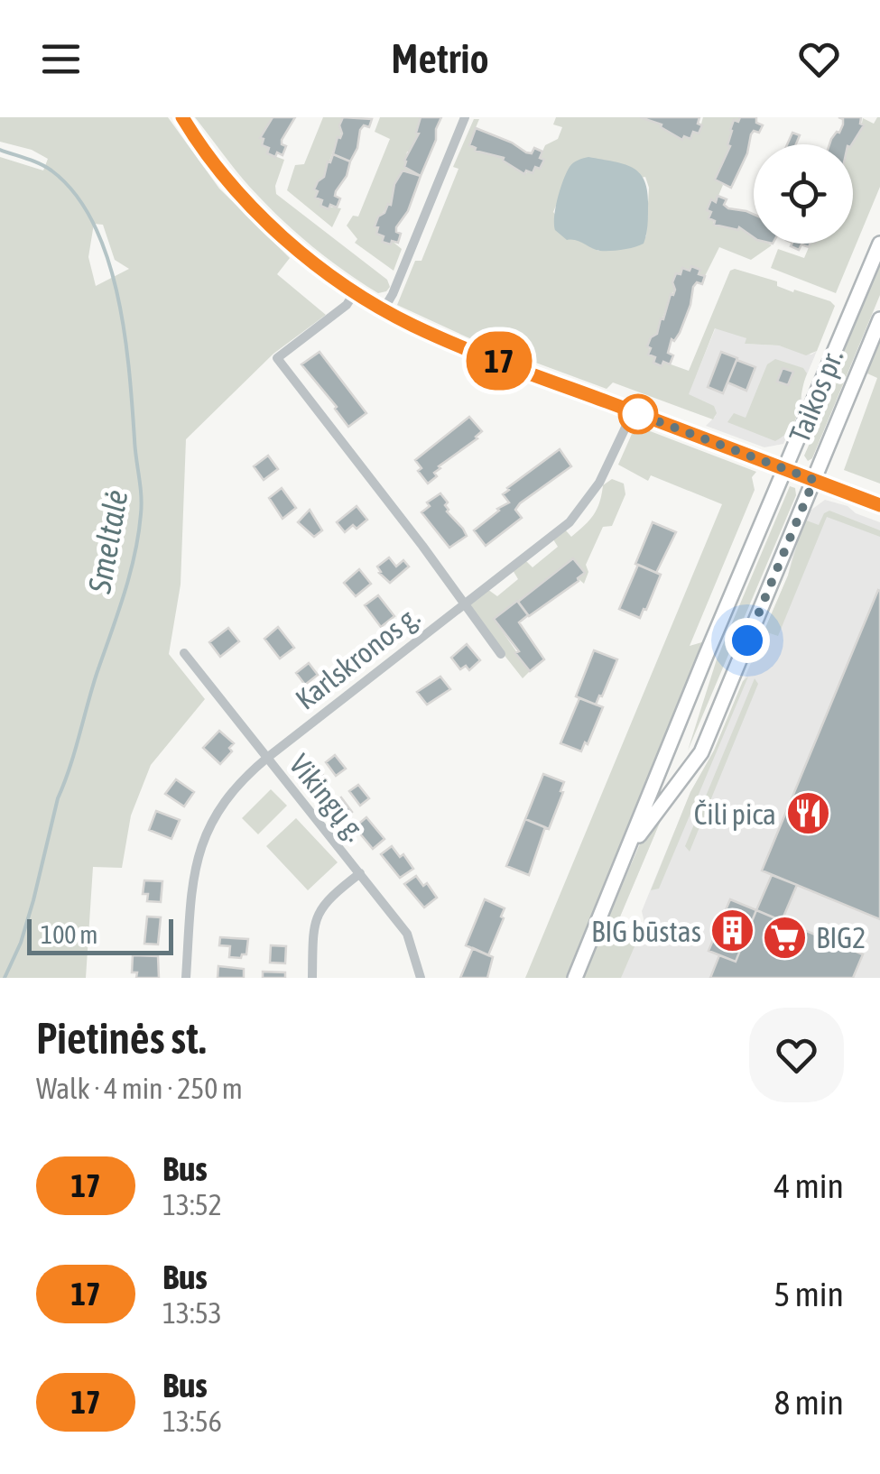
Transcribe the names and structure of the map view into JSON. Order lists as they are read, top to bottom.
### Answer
{
  "streets": {
    "main road": ["Taikos pr."],
    "street": ["Karlskronos g.", "Vikingų g."]
  },
  "crossings": [
    ["Karlskronos g.", "Vikingų g."]
  ],
  "water": ["Smeltalė"],
  "places": {
    "restaurant": ["Čili pica"],
    "building": ["BIG būstas"],
    "supermarket": ["BIG2"]
  },
  "lines": ["bus line 17"],
  "scale_bar": "100 m",
  "page": {
    "header": "Metrio",
    "on_map": "17",
    "scale": "100 m",
    "heading": ["Pietinės st.", "Walk · 4 min · 250 m"],
    "list": [
      {
        "mark": "17",
        "name": "Bus",
        "note": "13:52",
        "value": "4 min"
      },
      {
        "mark": "17",
        "name": "Bus",
        "note": "13:53",
        "value": "5 min"
      },
      {
        "mark": "17",
        "name": "Bus",
        "note": "13:56",
        "value": "8 min"
      }
    ]
  }
}
